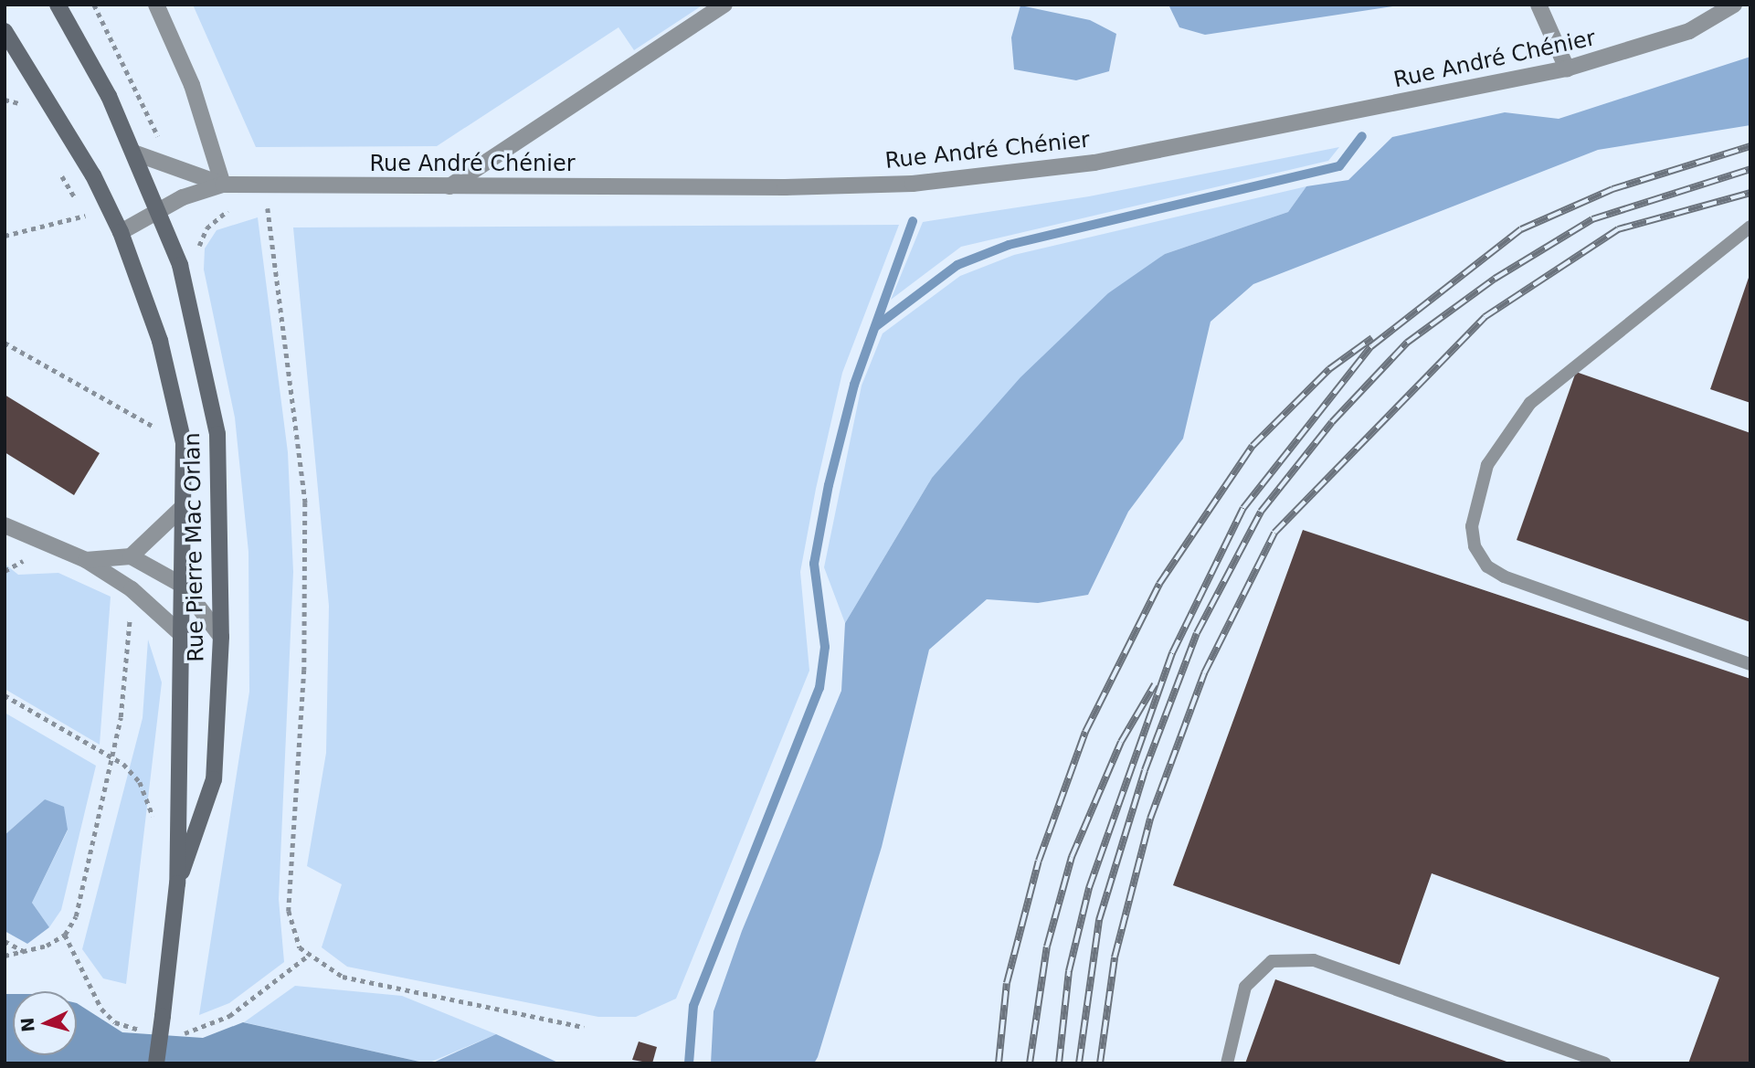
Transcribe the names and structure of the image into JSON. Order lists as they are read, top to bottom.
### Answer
{
  "streets": {
    "main road": ["Rue Pierre Mac Orlan"],
    "street": ["Rue André Chénier"]
  },
  "crossings": [
    ["Rue André Chénier", "Rue Pierre Mac Orlan"]
  ],
  "north": "left"
}
